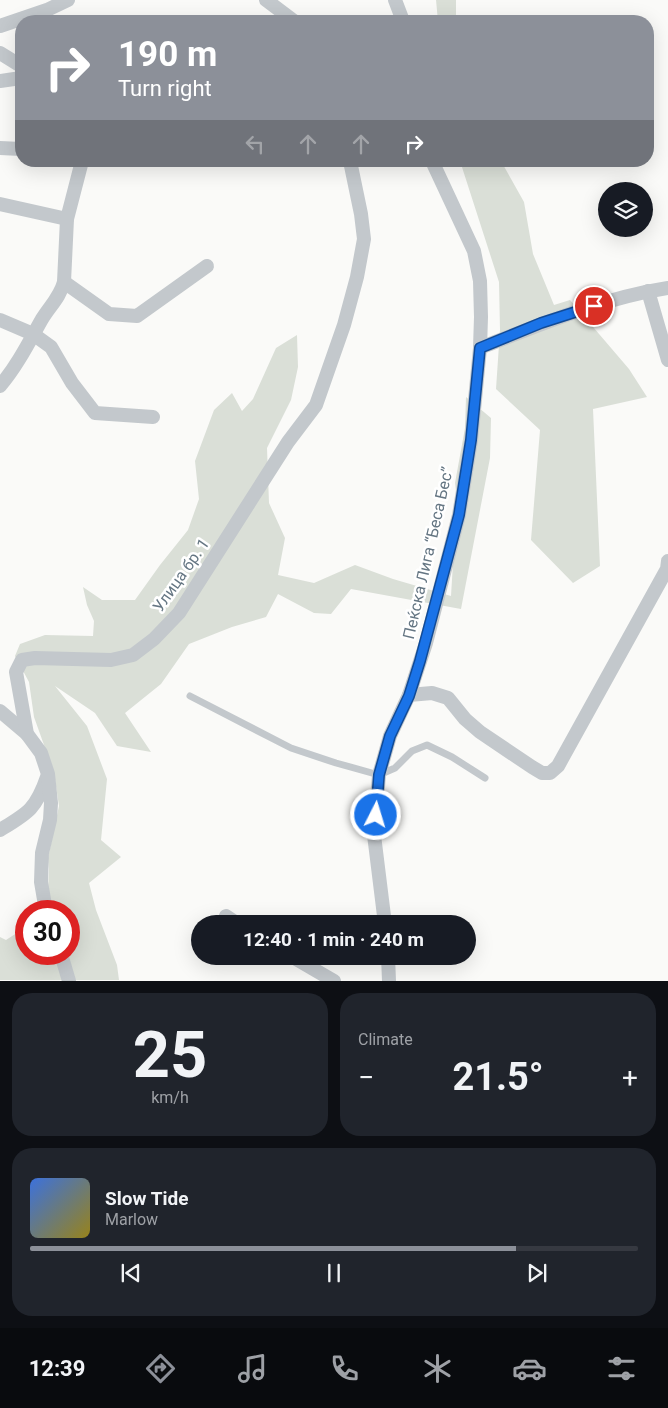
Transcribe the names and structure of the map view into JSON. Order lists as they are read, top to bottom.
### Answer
{
  "streets": {
    "street": ["Пеќска Лига “Беса Бес”", "Улица бр. 1"]
  },
  "page": {
    "turn": ["190 m", "Turn right"],
    "limit": "30",
    "trip": "12:40 · 1 min · 240 m",
    "tile": [
      ["25", "km/h"],
      "Climate"
    ],
    "heat": ["−", "21.5°", "+"],
    "song": ["Slow Tide", "Marlow"],
    "tabs": "12:39"
  }
}
